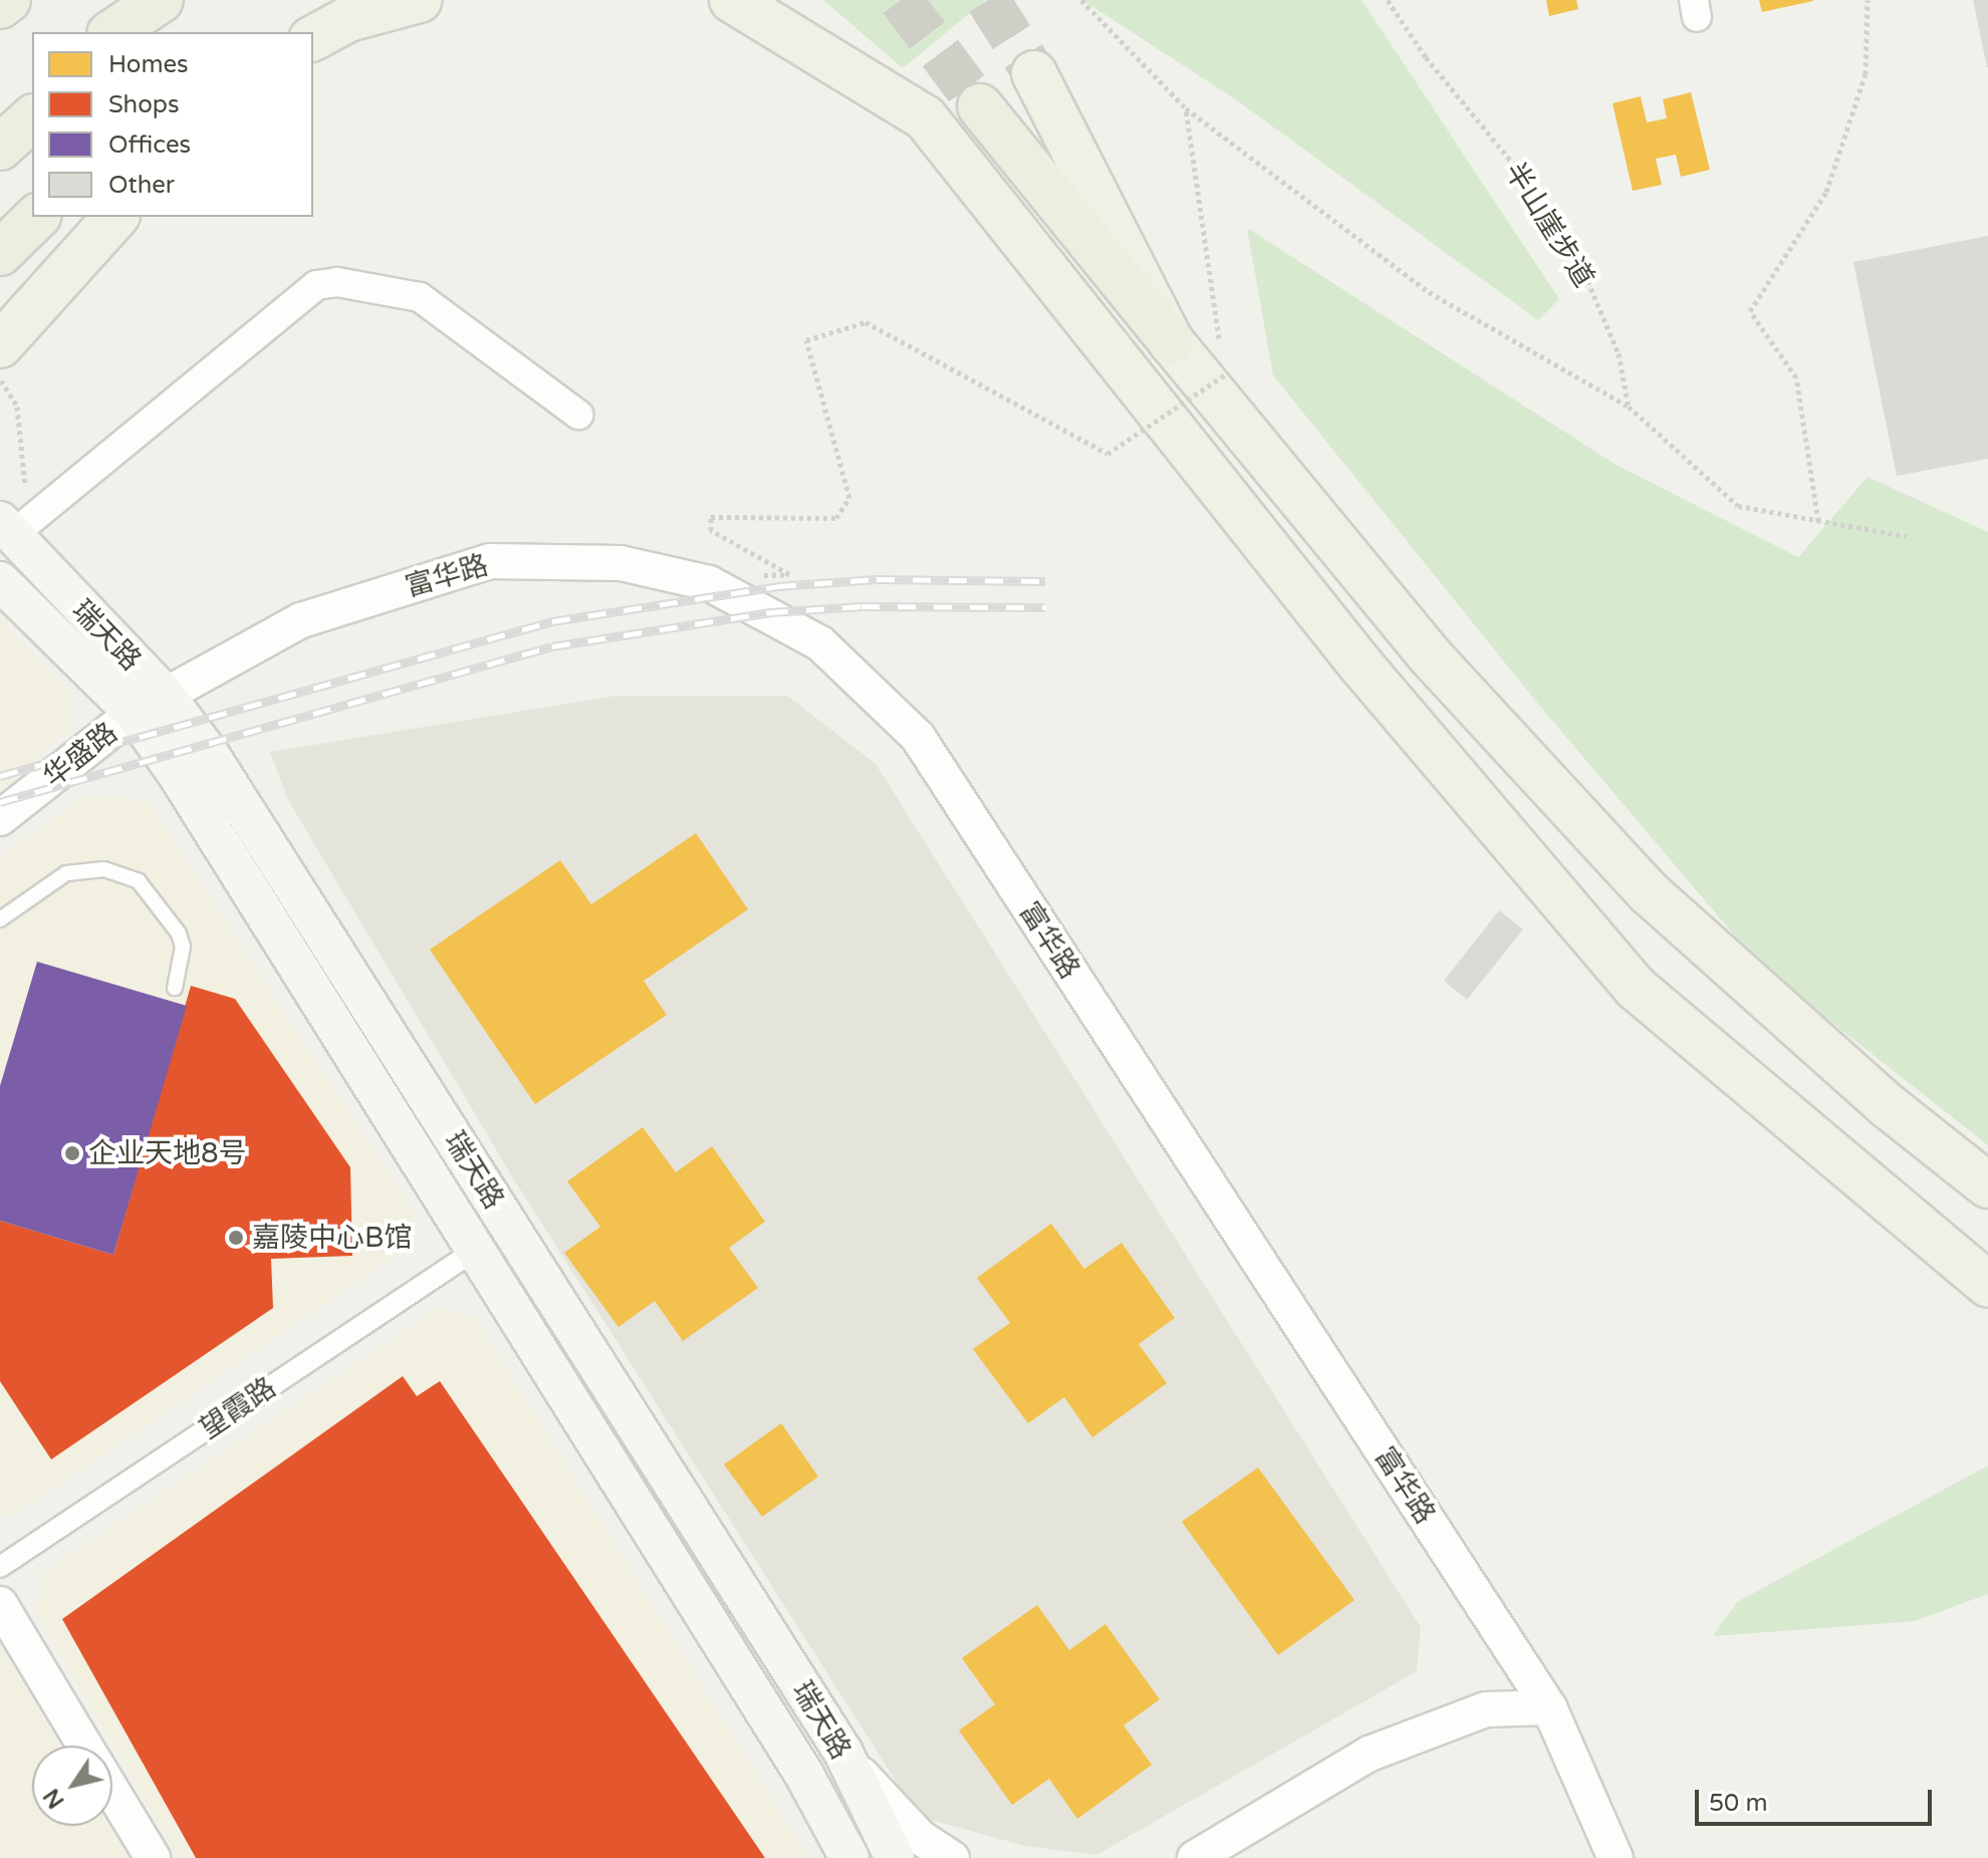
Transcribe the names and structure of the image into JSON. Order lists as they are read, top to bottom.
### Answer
{
  "streets": {
    "main road": ["瑞天路"],
    "street": ["富华路", "华盛路", "望霞路"],
    "path": ["半山崖步道"]
  },
  "crossings": [
    ["富华路", "瑞天路"],
    ["富华路", "华盛路"],
    ["瑞天路", "华盛路"],
    ["瑞天路", "望霞路"]
  ],
  "places": ["企业天地8号", "嘉陵中心B馆"],
  "legend": [
    "Homes",
    "Shops",
    "Offices",
    "Other"
  ],
  "scale_bar": "50 m",
  "north": "bottom left"
}
